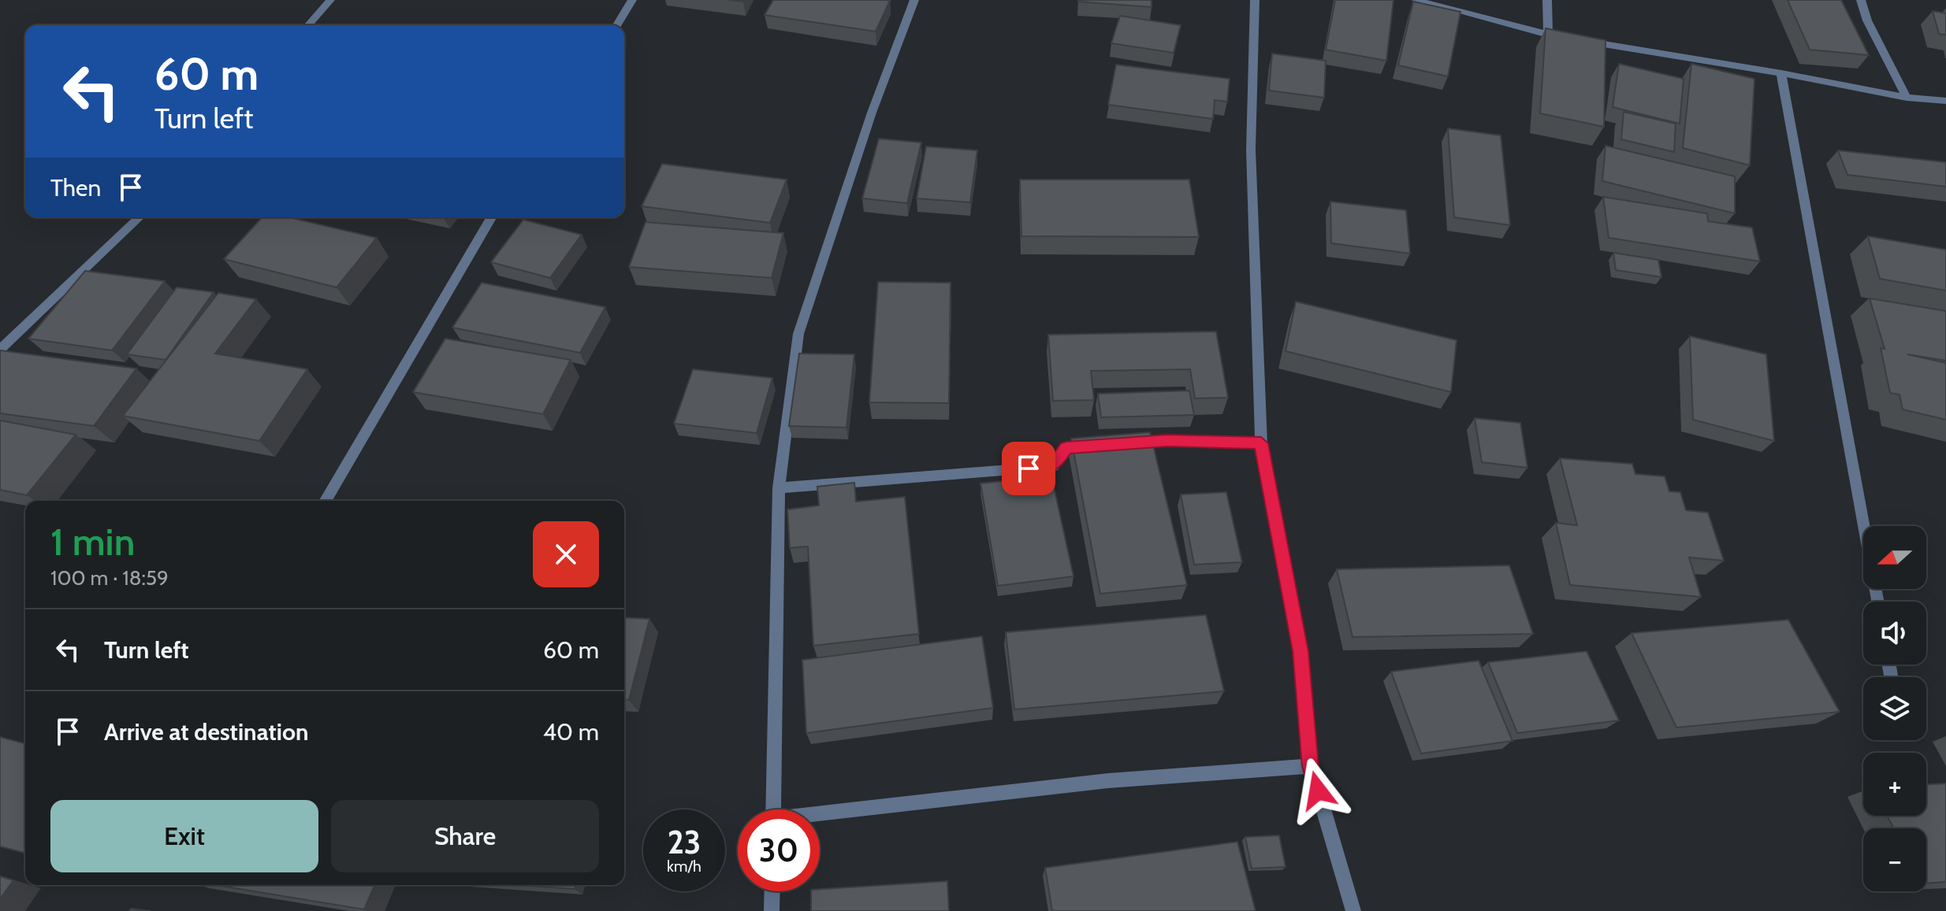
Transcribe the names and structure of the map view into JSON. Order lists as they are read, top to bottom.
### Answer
{
  "north": "left",
  "page": {
    "turn": ["60 m", "Turn left"],
    "then": "Then",
    "heading": ["1 min", "100 m · 18:59"],
    "map_buttons": ["+", "−"],
    "list": [
      {
        "name": "Turn left",
        "value": "60 m"
      },
      {
        "name": "Arrive at destination",
        "value": "40 m"
      }
    ],
    "buttons": ["Exit", "Share"],
    "speed": "23 km/h",
    "limit": "30"
  }
}
